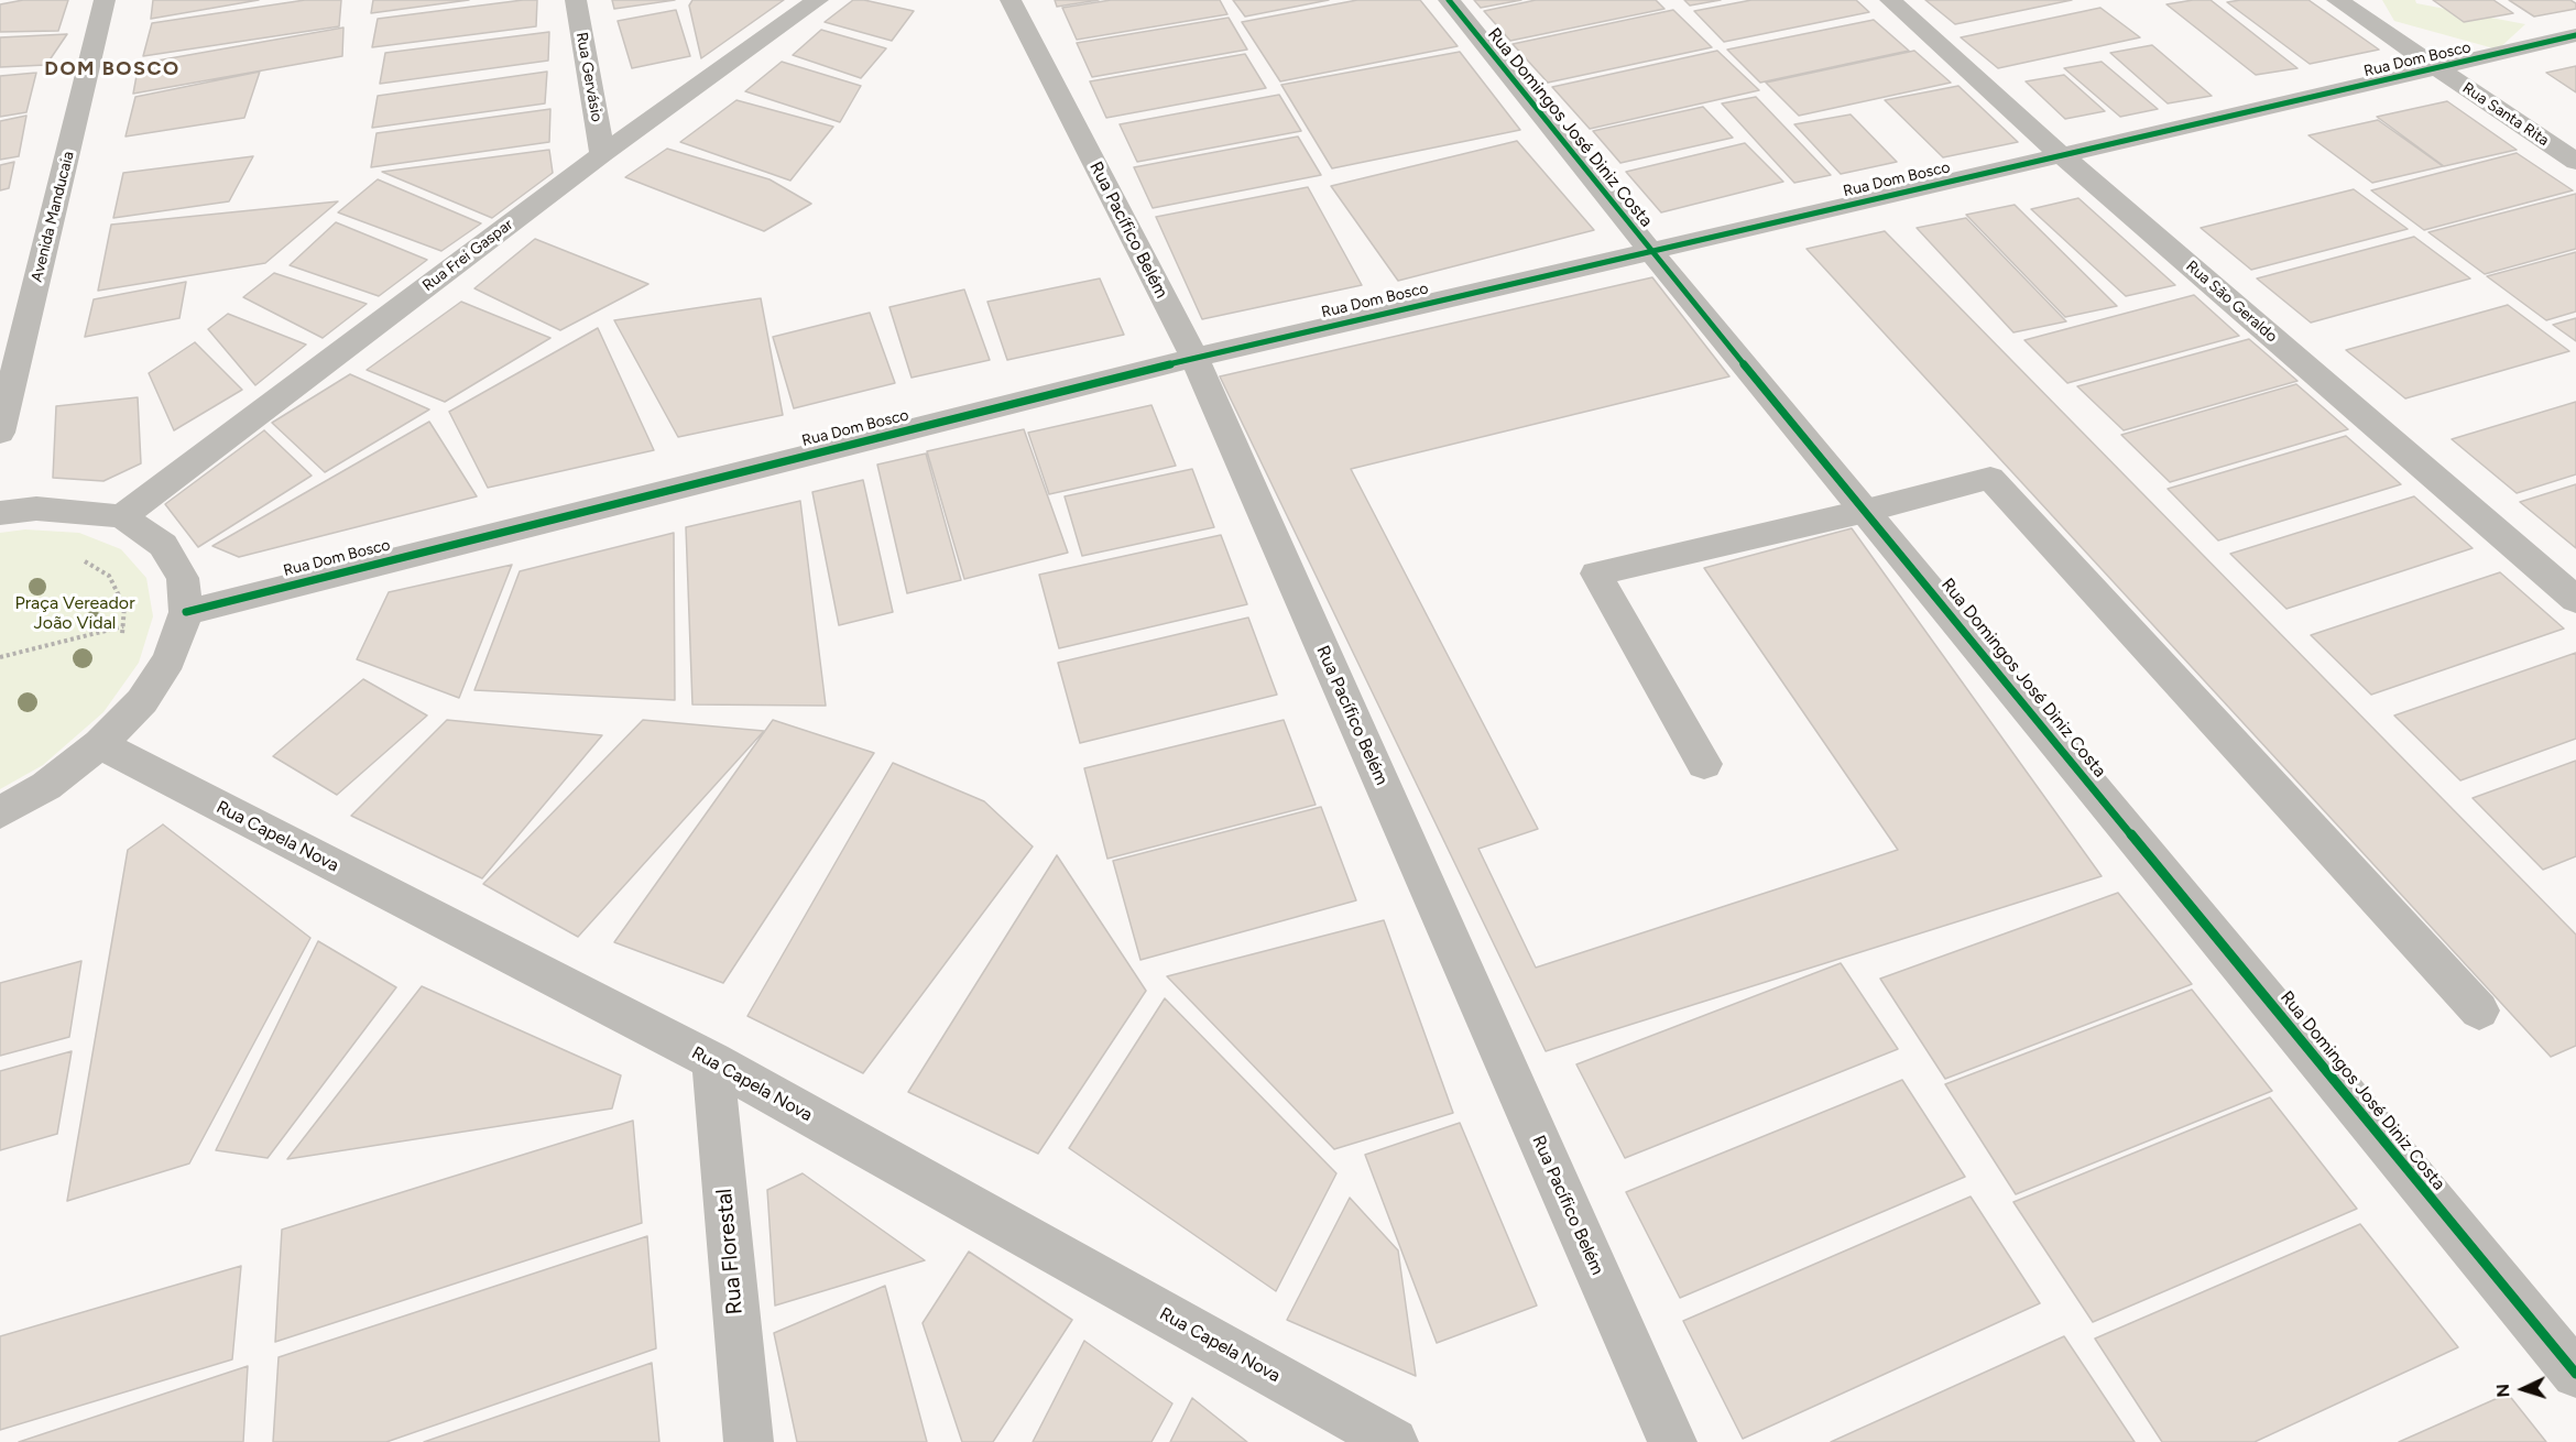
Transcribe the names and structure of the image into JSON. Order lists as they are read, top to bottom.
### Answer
{
  "streets": {
    "street": [
      "Rua Dom Bosco",
      "Rua Gervásio",
      "Rua Santa Rita",
      "Rua Domingos José Diniz Costa",
      "Avenida Manducaia",
      "Rua Pacífico Belém",
      "Rua Frei Gaspar",
      "Rua São Geraldo",
      "Rua Capela Nova",
      "Rua Florestal"
    ]
  },
  "crossings": [
    ["Rua Dom Bosco", "Rua Santa Rita"],
    ["Rua Dom Bosco", "Rua Domingos José Diniz Costa"],
    ["Rua Dom Bosco", "Rua Pacífico Belém"],
    ["Rua Dom Bosco", "Rua São Geraldo"],
    ["Rua Gervásio", "Rua Frei Gaspar"],
    ["Rua Capela Nova", "Rua Florestal"]
  ],
  "districts": ["DOM BOSCO"],
  "parks": ["Praça Vereador João Vidal"],
  "north": "left"
}
